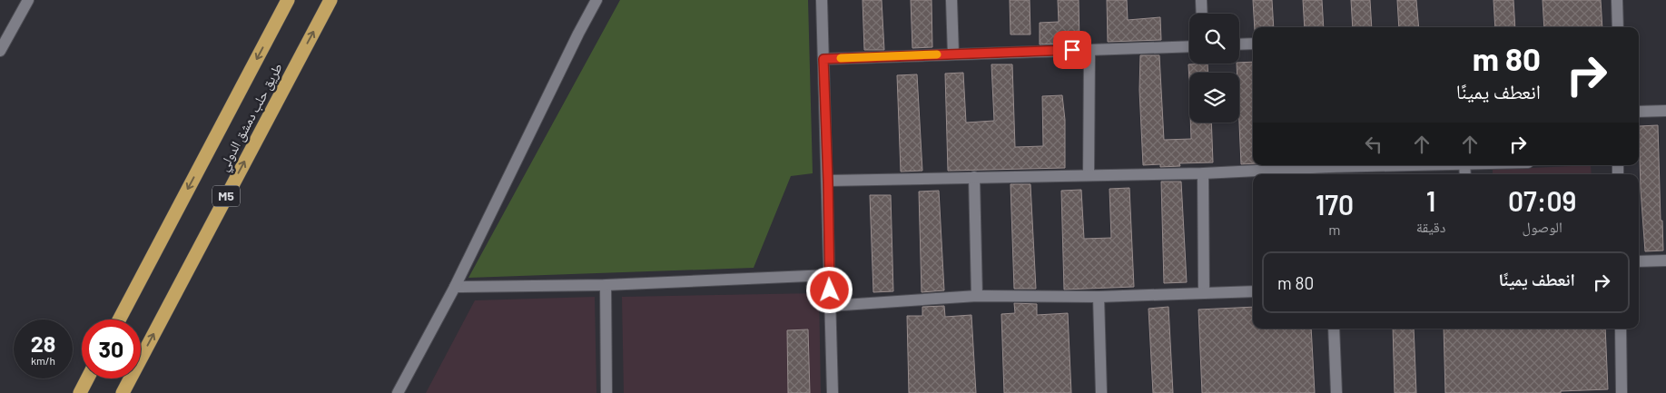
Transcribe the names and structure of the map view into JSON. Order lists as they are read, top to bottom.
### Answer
{
  "streets": {
    "highway": ["طريق حلب دمشق الدولي", "M5"]
  },
  "page": {
    "turn": ["80 m", "انعطف يمينًا"],
    "eta": [
      "07:09",
      "الوصول",
      "1",
      "دقيقة",
      "170",
      "m"
    ],
    "list": [
      {
        "name": "انعطف يمينًا",
        "value": "80 m"
      }
    ],
    "speed": "28 km/h",
    "limit": "30"
  }
}
